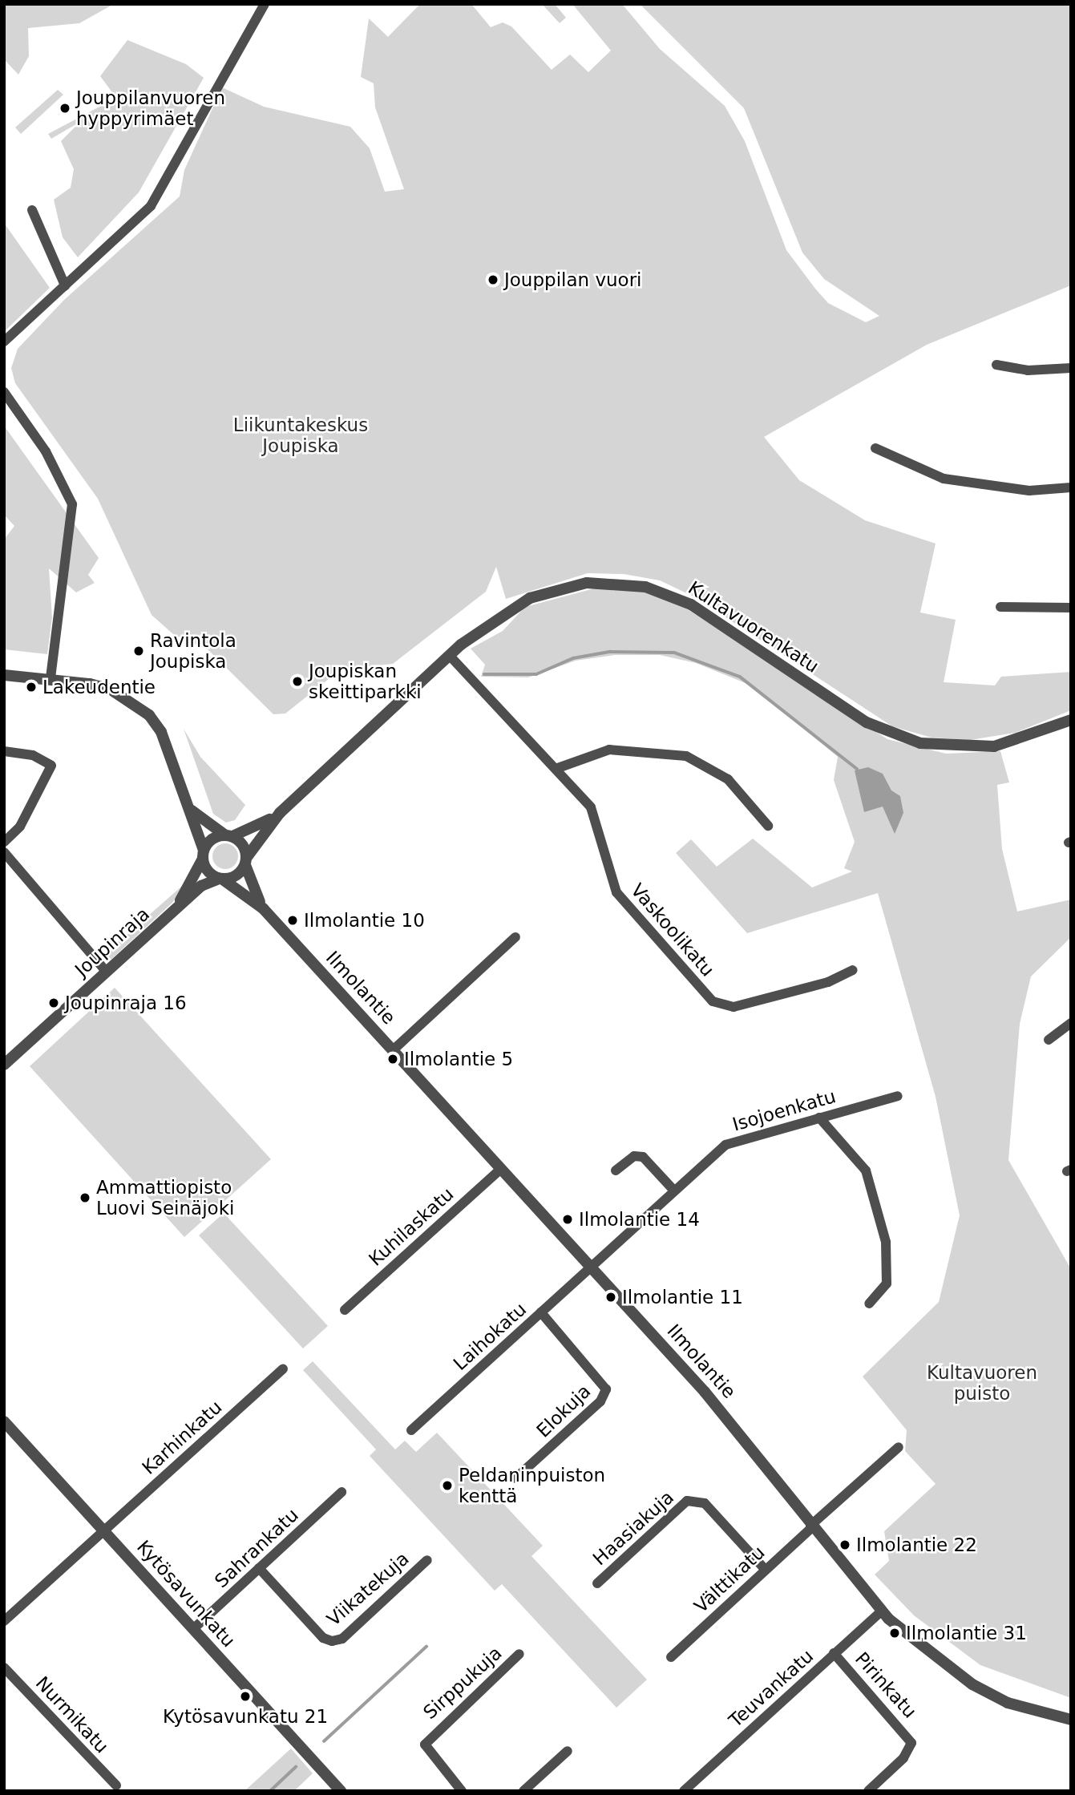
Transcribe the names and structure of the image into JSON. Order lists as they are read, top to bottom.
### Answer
{
  "streets": {
    "street": [
      "Kultavuorenkatu",
      "Vaskoolikatu",
      "Joupinraja",
      "Ilmolantie",
      "Isojoenkatu",
      "Kuhilaskatu",
      "Laihokatu",
      "Elokuja",
      "Karhinkatu",
      "Haasiakuja",
      "Sahrankatu",
      "Välttikatu",
      "Viikatekuja",
      "Kytösavunkatu",
      "Sirppukuja",
      "Pirinkatu",
      "Teuvankatu",
      "Nurmikatu"
    ]
  },
  "crossings": [
    ["Kultavuorenkatu", "Vaskoolikatu"],
    ["Kultavuorenkatu", "Joupinraja"],
    ["Kultavuorenkatu", "Ilmolantie"],
    ["Joupinraja", "Ilmolantie"],
    ["Ilmolantie", "Isojoenkatu"],
    ["Ilmolantie", "Kuhilaskatu"],
    ["Ilmolantie", "Laihokatu"],
    ["Ilmolantie", "Välttikatu"],
    ["Ilmolantie", "Teuvankatu"],
    ["Isojoenkatu", "Laihokatu"],
    ["Laihokatu", "Elokuja"],
    ["Karhinkatu", "Kytösavunkatu"],
    ["Haasiakuja", "Välttikatu"],
    ["Sahrankatu", "Viikatekuja"],
    ["Sahrankatu", "Kytösavunkatu"],
    ["Pirinkatu", "Teuvankatu"]
  ],
  "parks": ["Liikuntakeskus Joupiska", "Kultavuoren puisto"],
  "places": [
    "Jouppilanvuoren hyppyrimäet",
    "Jouppilan vuori",
    "Ravintola Joupiska",
    "Joupiskan skeittiparkki",
    "Lakeudentie",
    "Ilmolantie 10",
    "Joupinraja 16",
    "Ilmolantie 5",
    "Ammattiopisto Luovi Seinäjoki",
    "Ilmolantie 14",
    "Ilmolantie 11",
    "Peldaninpuiston kenttä",
    "Ilmolantie 22",
    "Ilmolantie 31",
    "Kytösavunkatu 21"
  ]
}
